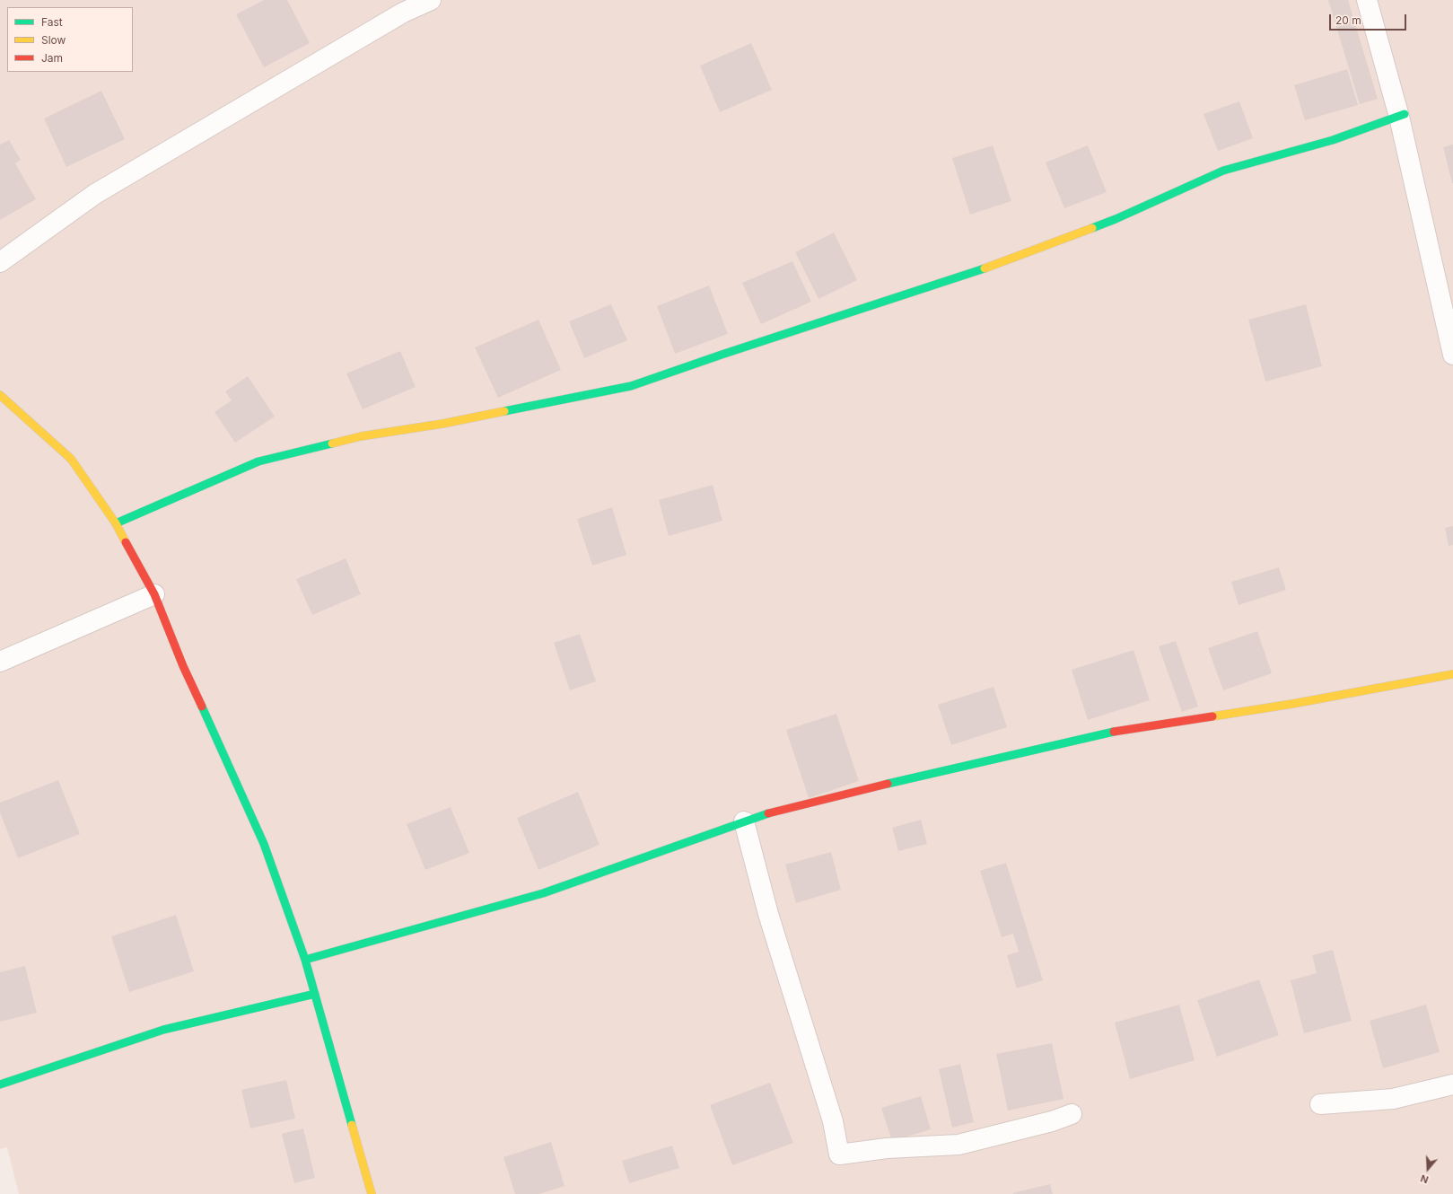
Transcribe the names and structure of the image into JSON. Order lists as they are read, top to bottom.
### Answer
{
  "legend": ["Fast", "Slow", "Jam"],
  "scale_bar": "20 m",
  "north": "bottom"
}
